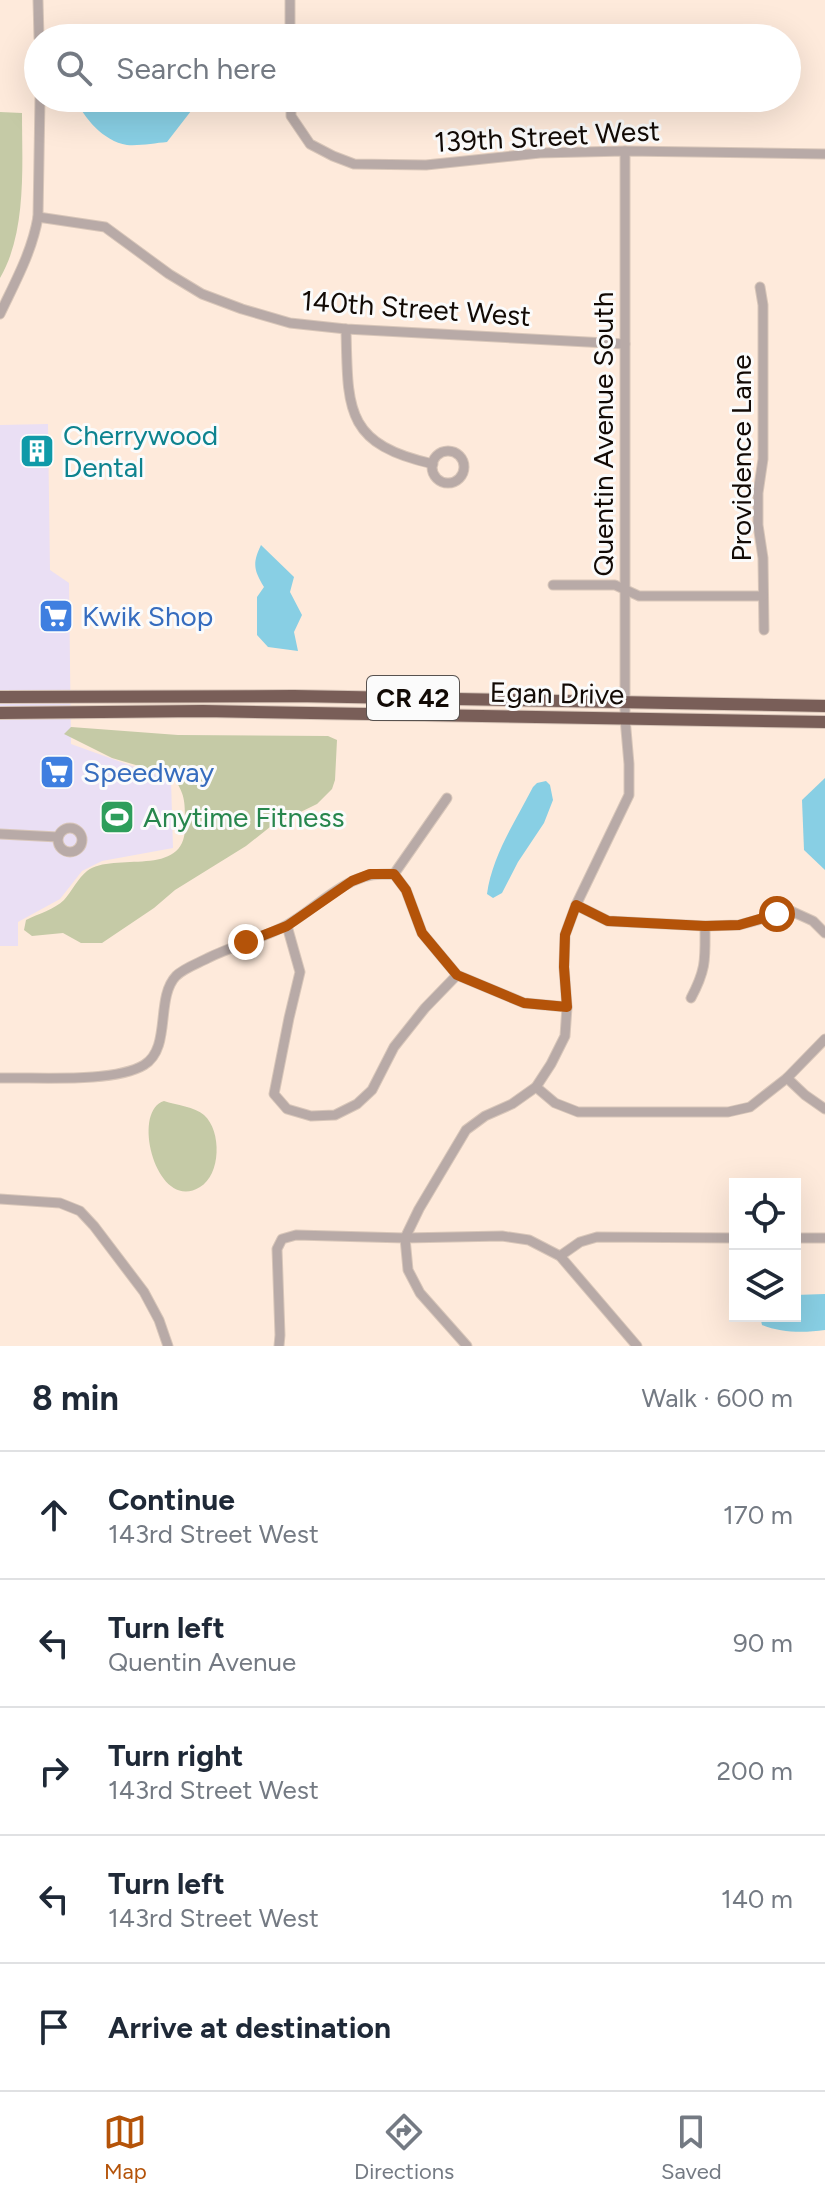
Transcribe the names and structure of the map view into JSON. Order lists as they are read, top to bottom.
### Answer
{
  "streets": {
    "highway": ["Egan Drive", "CR 42"],
    "street": [
      "139th Street West",
      "140th Street West",
      "Quentin Avenue South",
      "Providence Lane"
    ]
  },
  "crossings": [
    ["139th Street West", "Quentin Avenue South"],
    ["140th Street West", "Quentin Avenue South"],
    ["Quentin Avenue South", "Egan Drive"]
  ],
  "places": {
    "building": ["Cherrywood Dental"],
    "supermarket": ["Kwik Shop", "Speedway"],
    "sports": ["Anytime Fitness"]
  },
  "page": {
    "search": "Search here",
    "heading": ["8 min", "Walk · 600 m"],
    "list": [
      ["Continue", "143rd Street West", "170 m"],
      ["Turn left", "Quentin Avenue", "90 m"],
      ["Turn right", "143rd Street West", "200 m"],
      ["Turn left", "143rd Street West", "140 m"],
      "Arrive at destination"
    ],
    "nav": ["Map", "Directions", "Saved"]
  }
}
